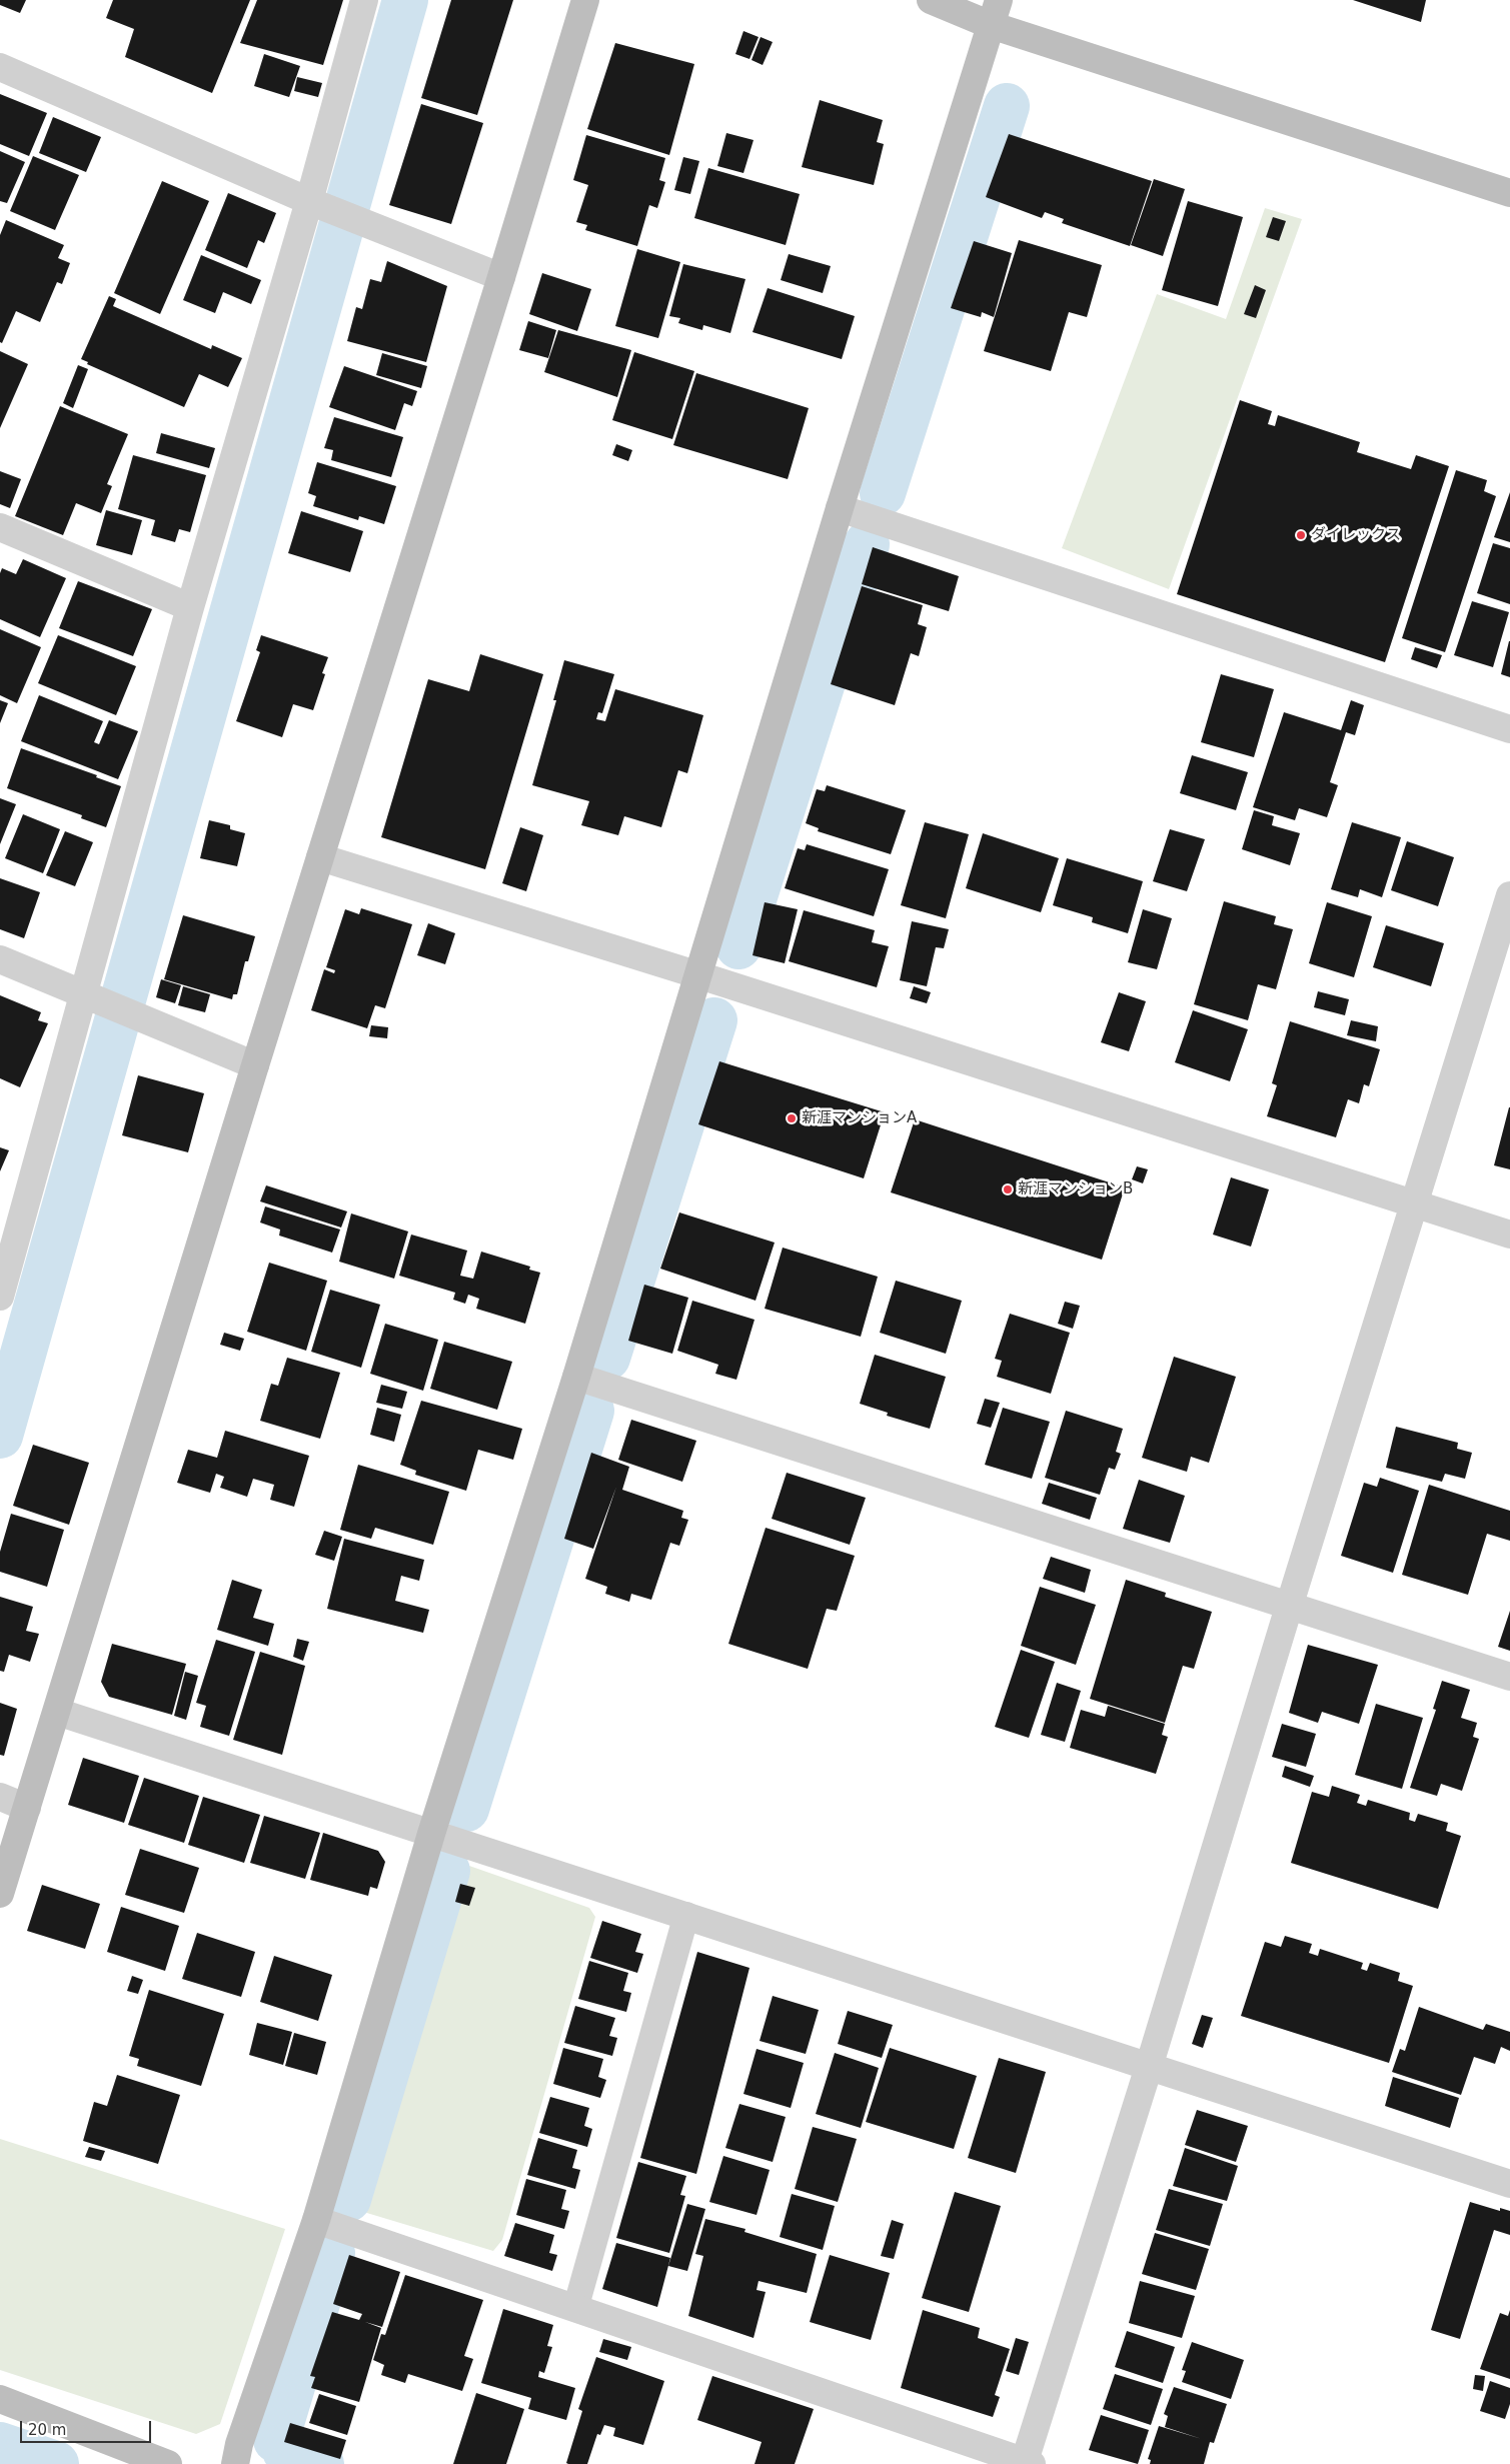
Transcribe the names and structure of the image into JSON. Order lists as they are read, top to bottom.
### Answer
{
  "places": ["ダイレックス", "新涯マンションA", "新涯マンションB"],
  "scale_bar": "20 m"
}
